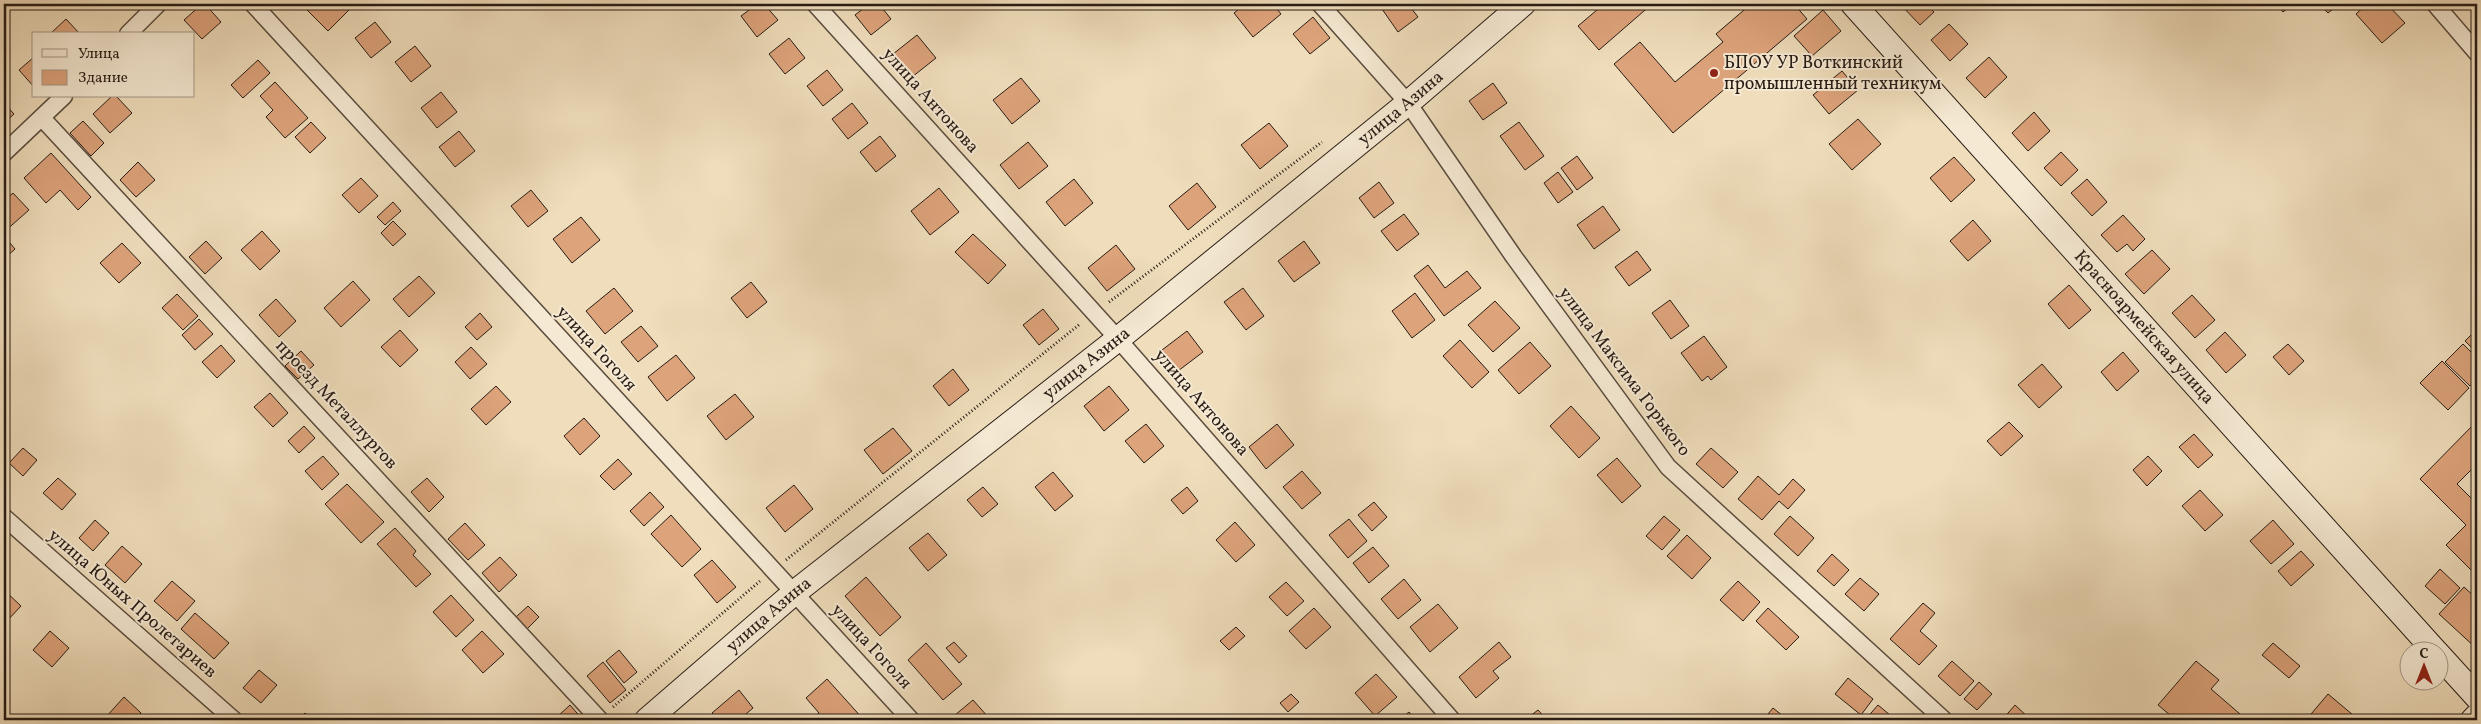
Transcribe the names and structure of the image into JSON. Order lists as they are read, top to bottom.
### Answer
{
  "streets": {
    "main road": ["улица Азина", "Красноармейская улица"],
    "street": [
      "улица Антонова",
      "улица Гоголя",
      "улица Максима Горького",
      "проезд Металлургов",
      "улица Юных Пролетариев"
    ]
  },
  "crossings": [
    ["улица Антонова", "улица Азина"],
    ["улица Азина", "улица Гоголя"],
    ["улица Азина", "улица Максима Горького"]
  ],
  "places": ["БПОУ УР Воткинский промышленный техникум"],
  "legend": ["Улица", "Здание"],
  "north": "top"
}
